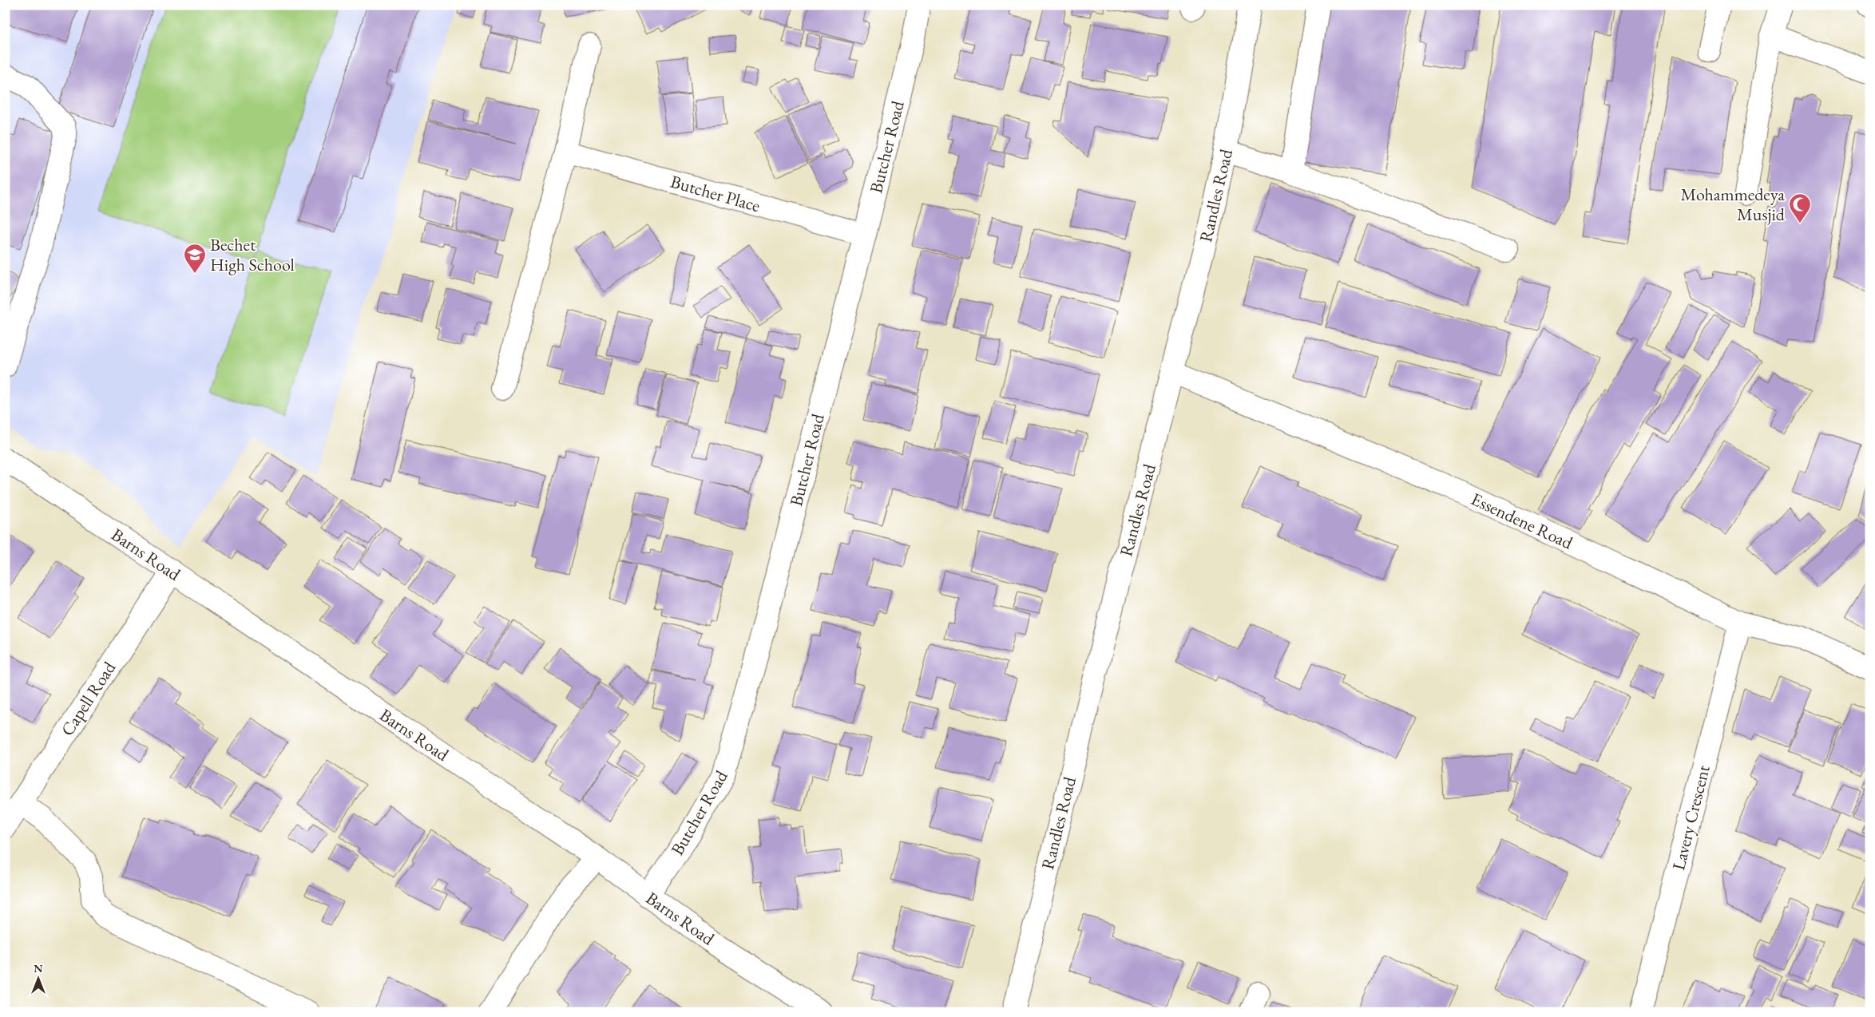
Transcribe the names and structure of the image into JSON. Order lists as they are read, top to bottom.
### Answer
{
  "streets": {
    "street": [
      "Butcher Road",
      "Butcher Place",
      "Randles Road",
      "Essendene Road",
      "Barns Road",
      "Capell Road",
      "Lavery Crescent"
    ]
  },
  "crossings": [
    ["Butcher Road", "Butcher Place"],
    ["Butcher Road", "Barns Road"],
    ["Randles Road", "Essendene Road"],
    ["Essendene Road", "Lavery Crescent"],
    ["Barns Road", "Capell Road"]
  ],
  "places": {
    "mosque": ["Mohammedeya Musjid"],
    "school or university": ["Bechet High School"]
  },
  "north": "top"
}
